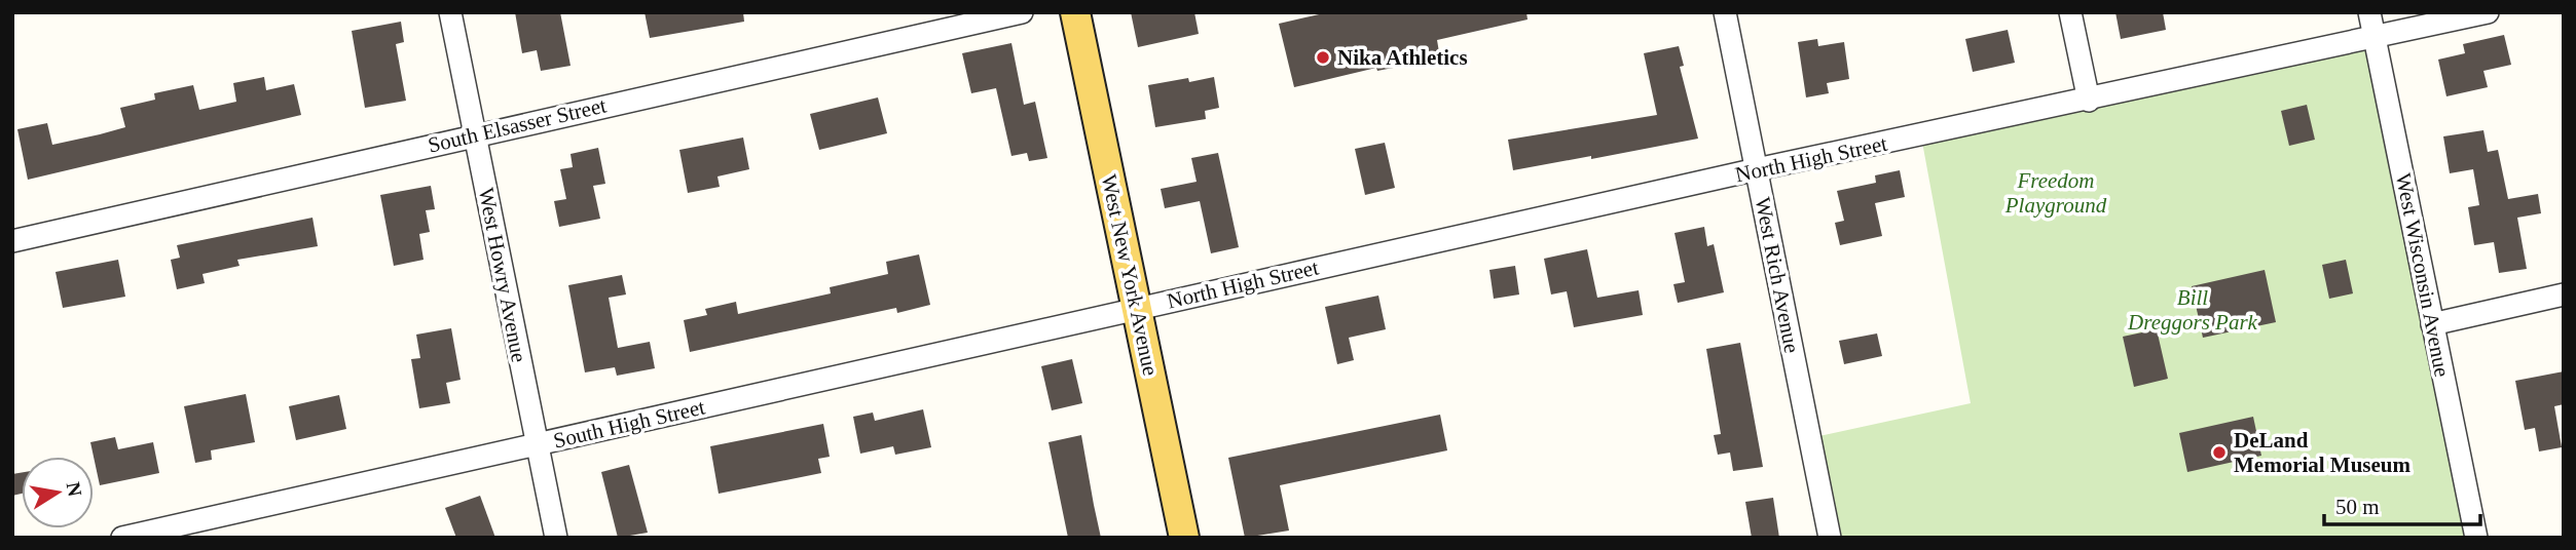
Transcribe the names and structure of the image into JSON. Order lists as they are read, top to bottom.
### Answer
{
  "streets": {
    "main road": ["West New York Avenue"],
    "street": [
      "South Elsasser Street",
      "North High Street",
      "West Howry Avenue",
      "West Rich Avenue",
      "West Wisconsin Avenue",
      "South High Street"
    ]
  },
  "crossings": [
    ["South Elsasser Street", "West Howry Avenue"],
    ["North High Street", "West New York Avenue"],
    ["North High Street", "West Rich Avenue"],
    ["North High Street", "West Wisconsin Avenue"],
    ["North High Street", "South High Street"],
    ["West Howry Avenue", "South High Street"],
    ["West New York Avenue", "South High Street"]
  ],
  "parks": ["Freedom Playground", "Bill Dreggors Park"],
  "places": ["Nika Athletics", "DeLand Memorial Museum"],
  "scale_bar": "50 m",
  "north": "right"
}
